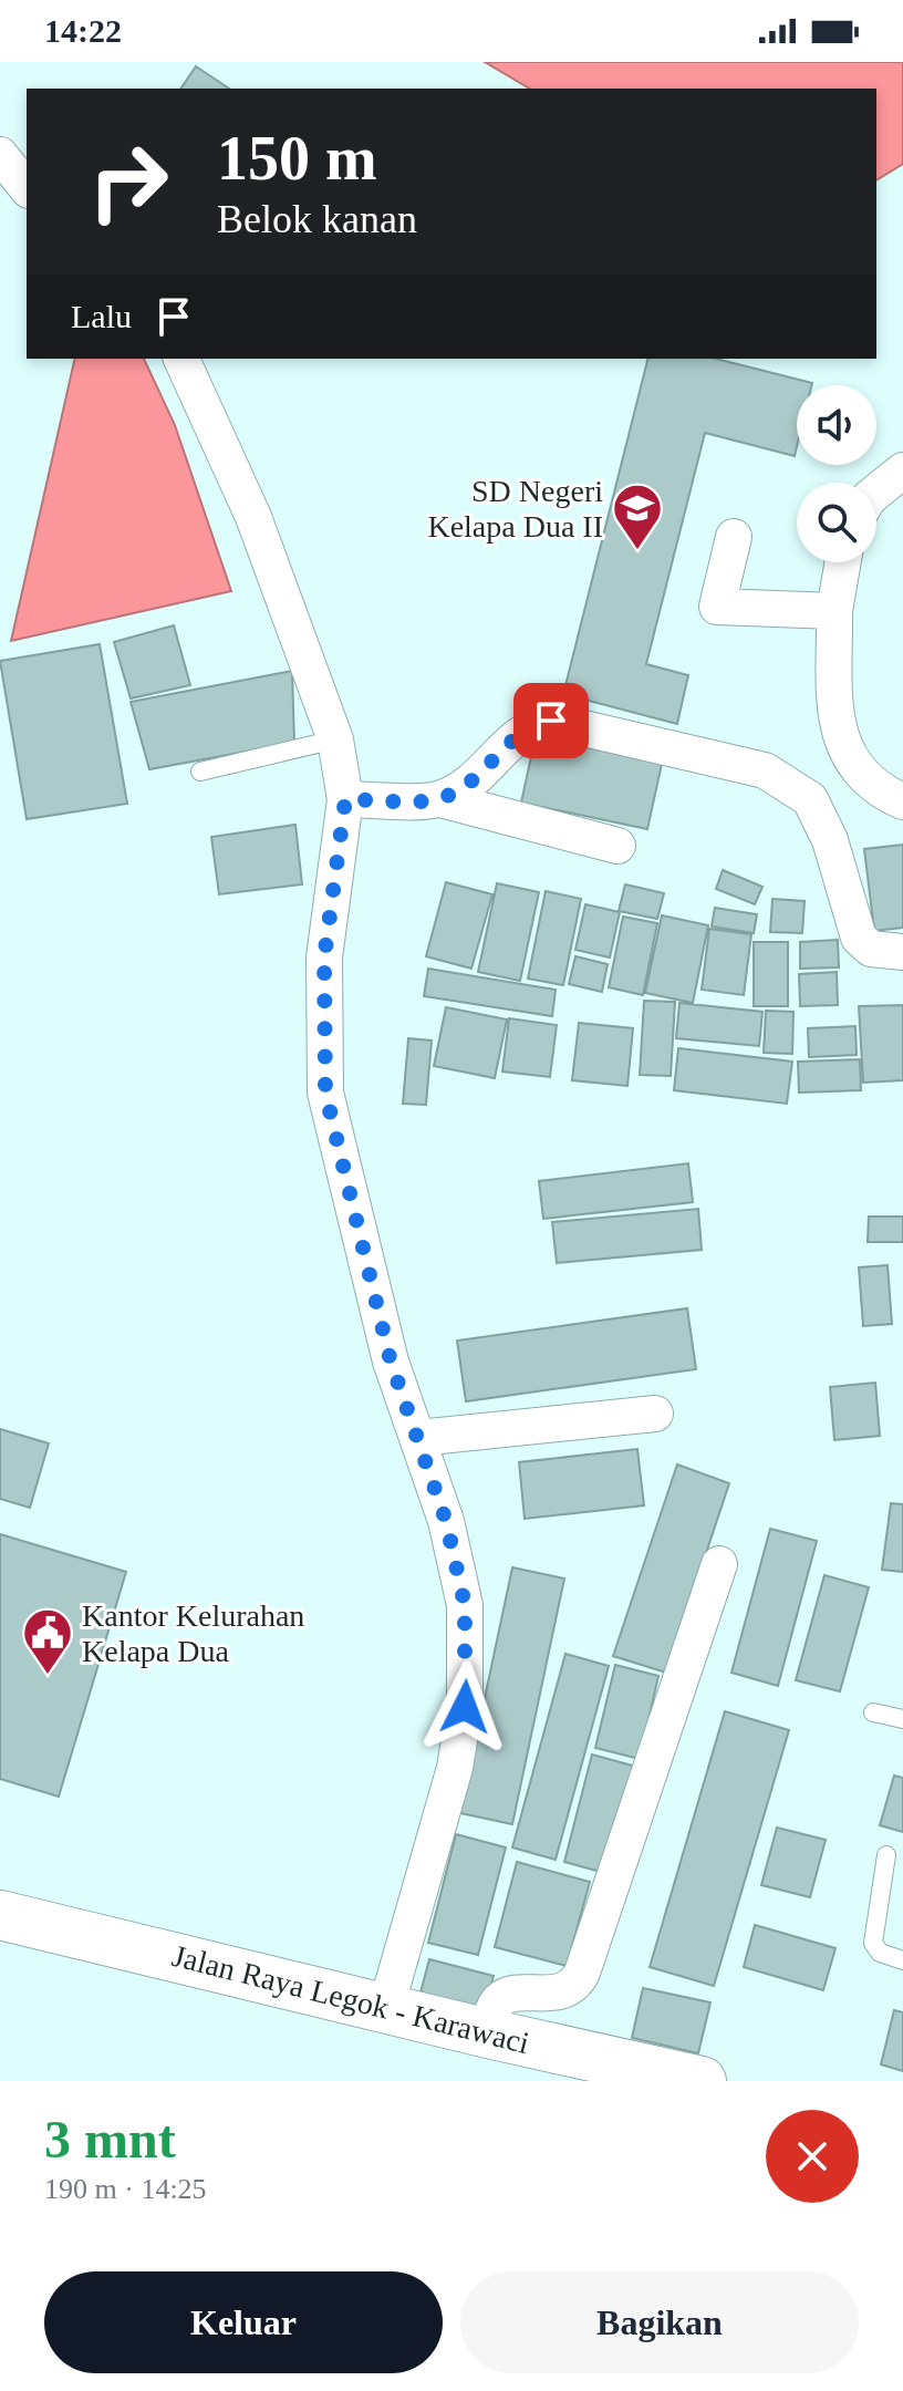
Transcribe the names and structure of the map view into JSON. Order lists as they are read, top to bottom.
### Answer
{
  "streets": {
    "main road": ["Jalan Raya Legok - Karawaci"]
  },
  "places": {
    "school or university": ["SD Negeri Kelapa Dua II"],
    "public building": ["Kantor Kelurahan Kelapa Dua"]
  },
  "page": {
    "status": "14:22",
    "turn": ["150 m", "Belok kanan"],
    "then": "Lalu",
    "heading": ["3 mnt", "190 m · 14:25"],
    "buttons": ["Keluar", "Bagikan"]
  }
}
